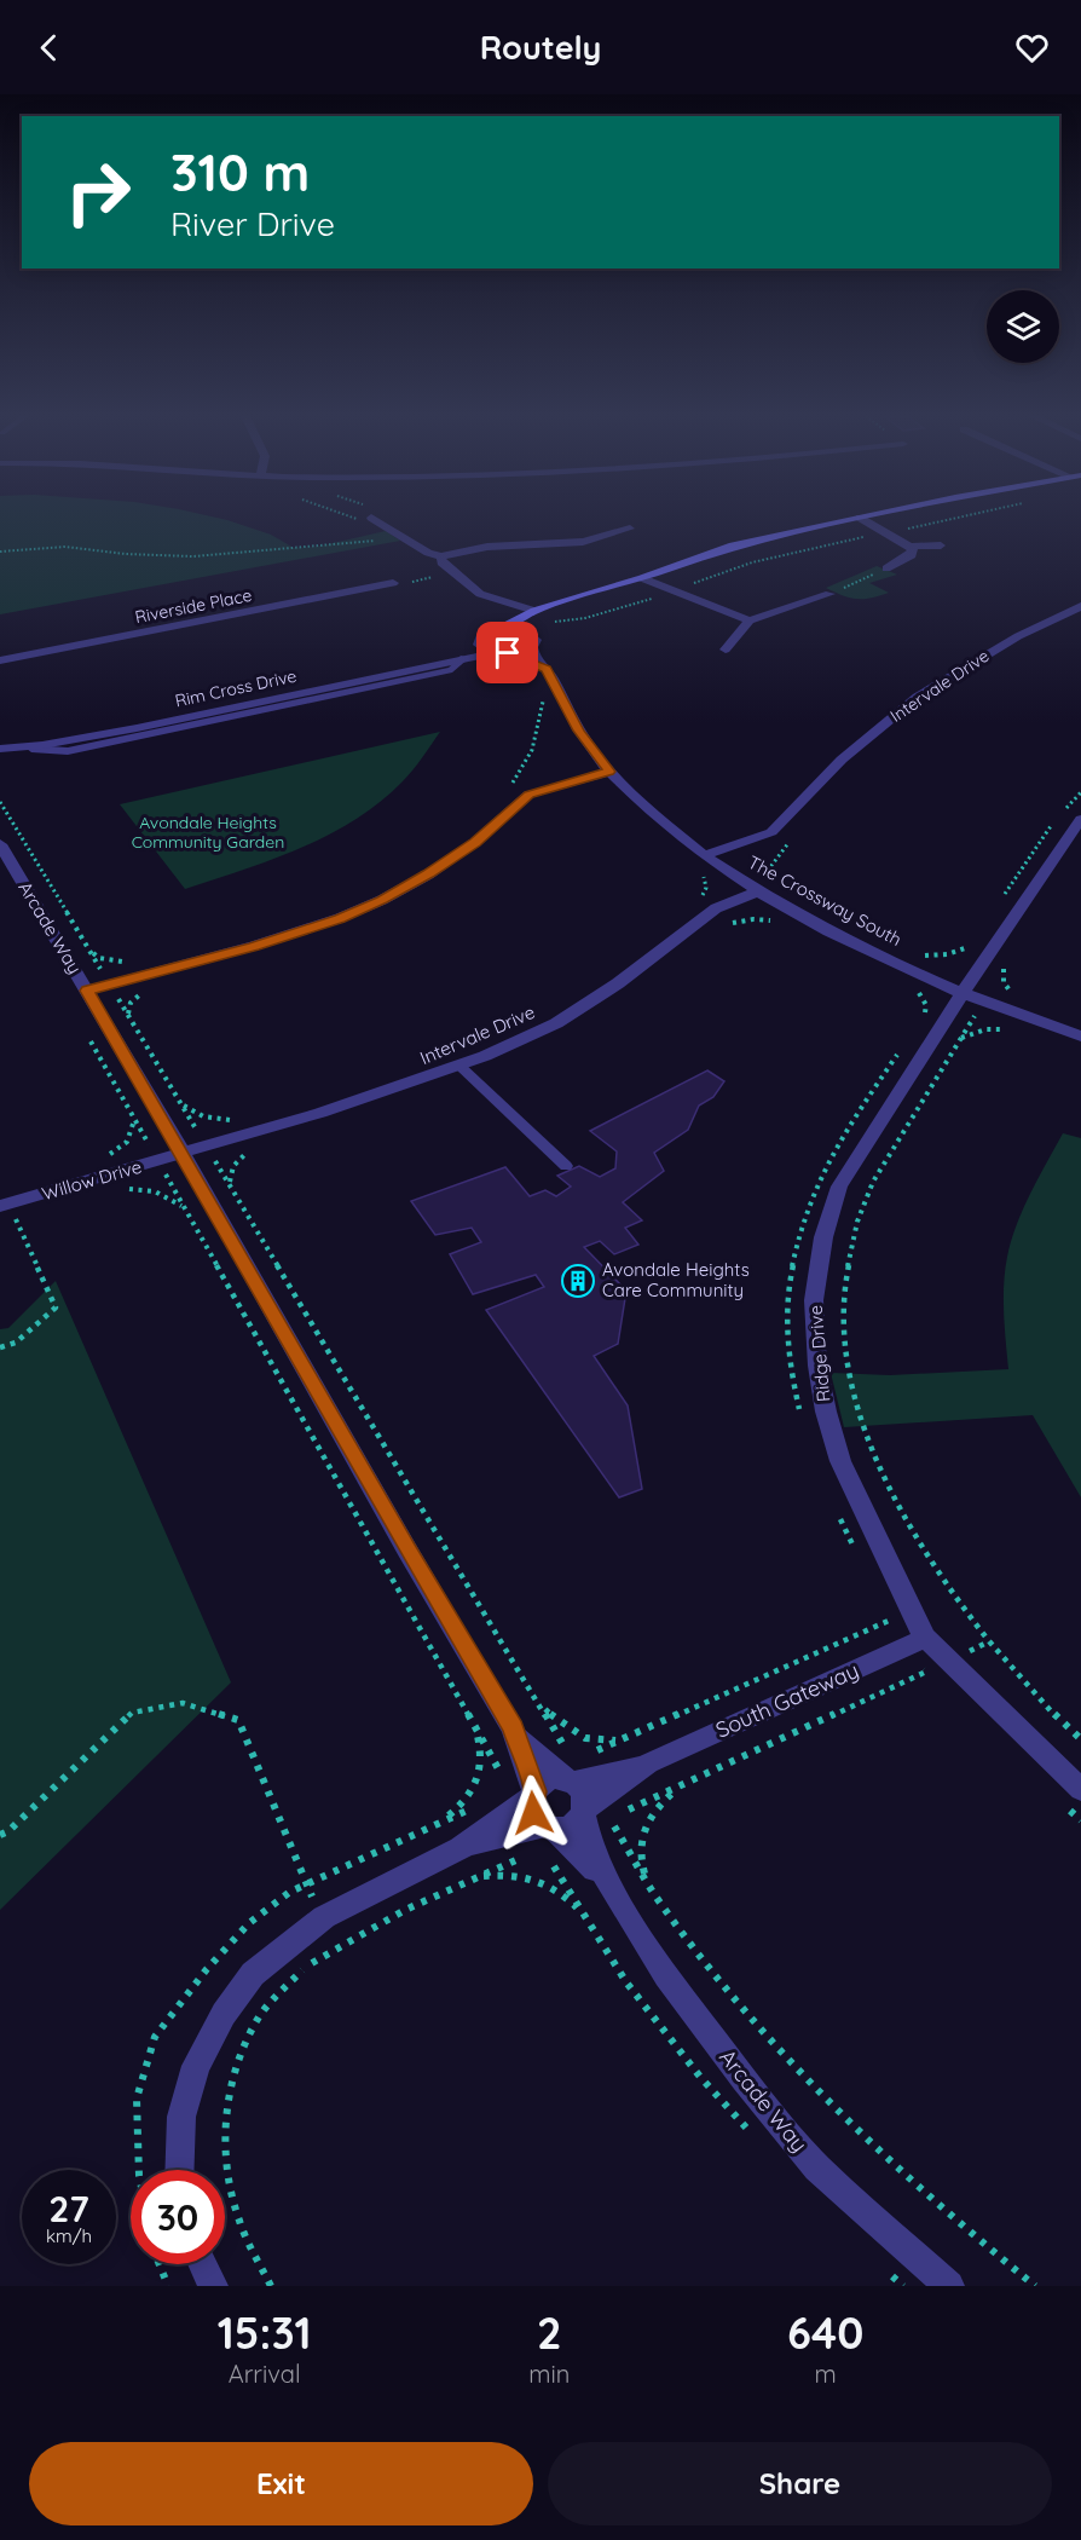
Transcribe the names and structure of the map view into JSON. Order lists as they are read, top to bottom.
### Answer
{
  "streets": {
    "street": [
      "Riverside Place",
      "Intervale Drive",
      "Rim Cross Drive",
      "The Crossway South",
      "Arcade Way",
      "Willow Drive",
      "Ridge Drive",
      "South Gateway"
    ]
  },
  "crossings": [
    ["Intervale Drive", "The Crossway South"],
    ["Intervale Drive", "Arcade Way"],
    ["Intervale Drive", "Willow Drive"],
    ["Rim Cross Drive", "The Crossway South"],
    ["The Crossway South", "Ridge Drive"],
    ["Arcade Way", "Willow Drive"],
    ["Arcade Way", "South Gateway"],
    ["Ridge Drive", "South Gateway"]
  ],
  "parks": ["Avondale Heights Community Garden"],
  "places": {
    "building": ["Avondale Heights Care Community"]
  },
  "page": {
    "header": "Routely",
    "turn": ["310 m", "River Drive"],
    "speed": "27 km/h",
    "limit": "30",
    "eta": [
      "15:31",
      "Arrival",
      "2",
      "min",
      "640",
      "m"
    ],
    "buttons": ["Exit", "Share"]
  }
}
